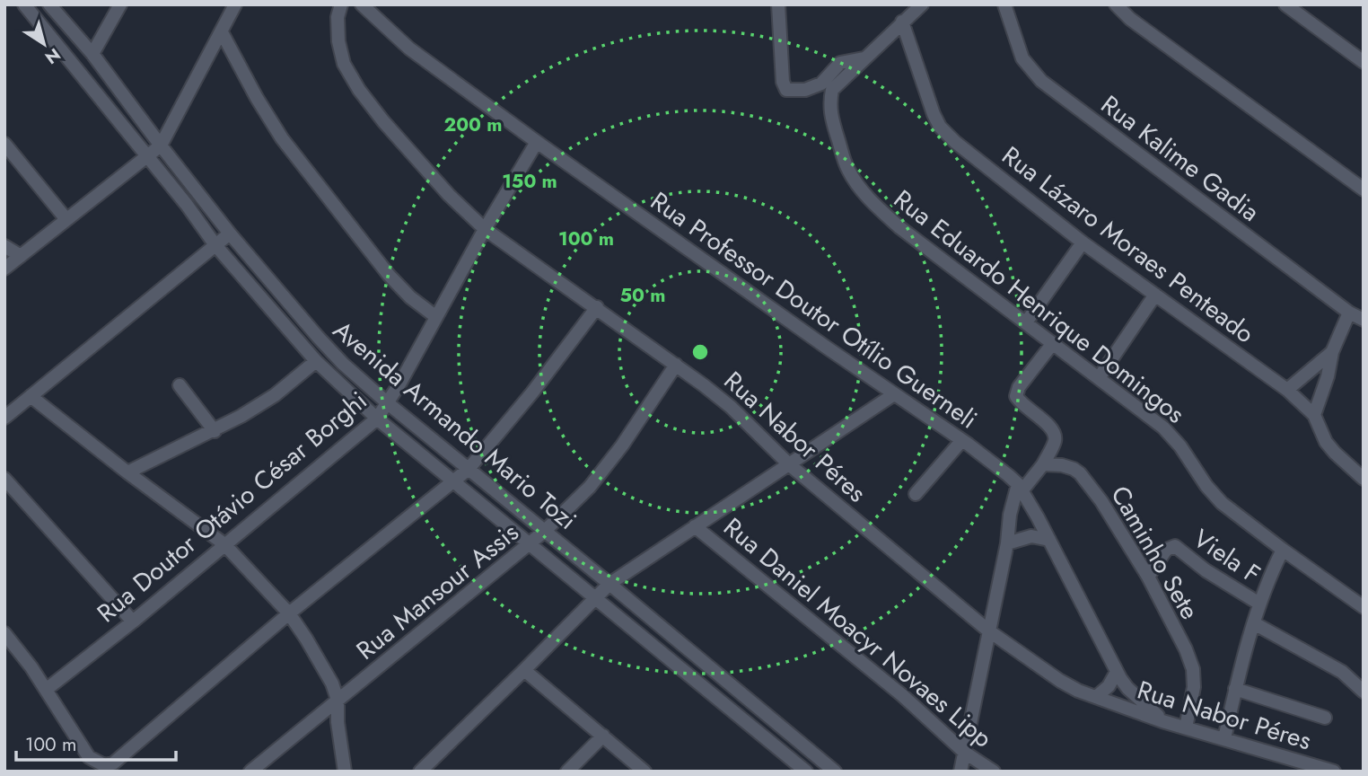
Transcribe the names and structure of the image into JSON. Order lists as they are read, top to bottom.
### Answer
{
  "streets": {
    "street": [
      "Rua Kalime Gadia",
      "Rua Lázaro Moraes Penteado",
      "Rua Eduardo Henrique Domingos",
      "Rua Professor Doutor Otílio Guerneli",
      "Avenida Armando Mario Tozi",
      "Rua Nabor Péres",
      "Rua Doutor Otávio César Borghi",
      "Caminho Sete",
      "Viela F",
      "Rua Mansour Assis",
      "Rua Daniel Moacyr Novaes Lipp"
    ]
  },
  "crossings": [
    ["Rua Lázaro Moraes Penteado", "Rua Eduardo Henrique Domingos"],
    ["Rua Professor Doutor Otílio Guerneli", "Rua Nabor Péres"],
    ["Rua Professor Doutor Otílio Guerneli", "Rua Doutor Otávio César Borghi"],
    ["Avenida Armando Mario Tozi", "Rua Doutor Otávio César Borghi"],
    ["Avenida Armando Mario Tozi", "Rua Mansour Assis"],
    ["Rua Nabor Péres", "Rua Doutor Otávio César Borghi"],
    ["Rua Nabor Péres", "Caminho Sete"],
    ["Rua Nabor Péres", "Rua Mansour Assis"],
    ["Caminho Sete", "Viela F"]
  ],
  "scale_bar": "100 m",
  "north": "bottom right",
  "rings": [
    "200 m",
    "150 m",
    "100 m",
    "50 m"
  ]
}
